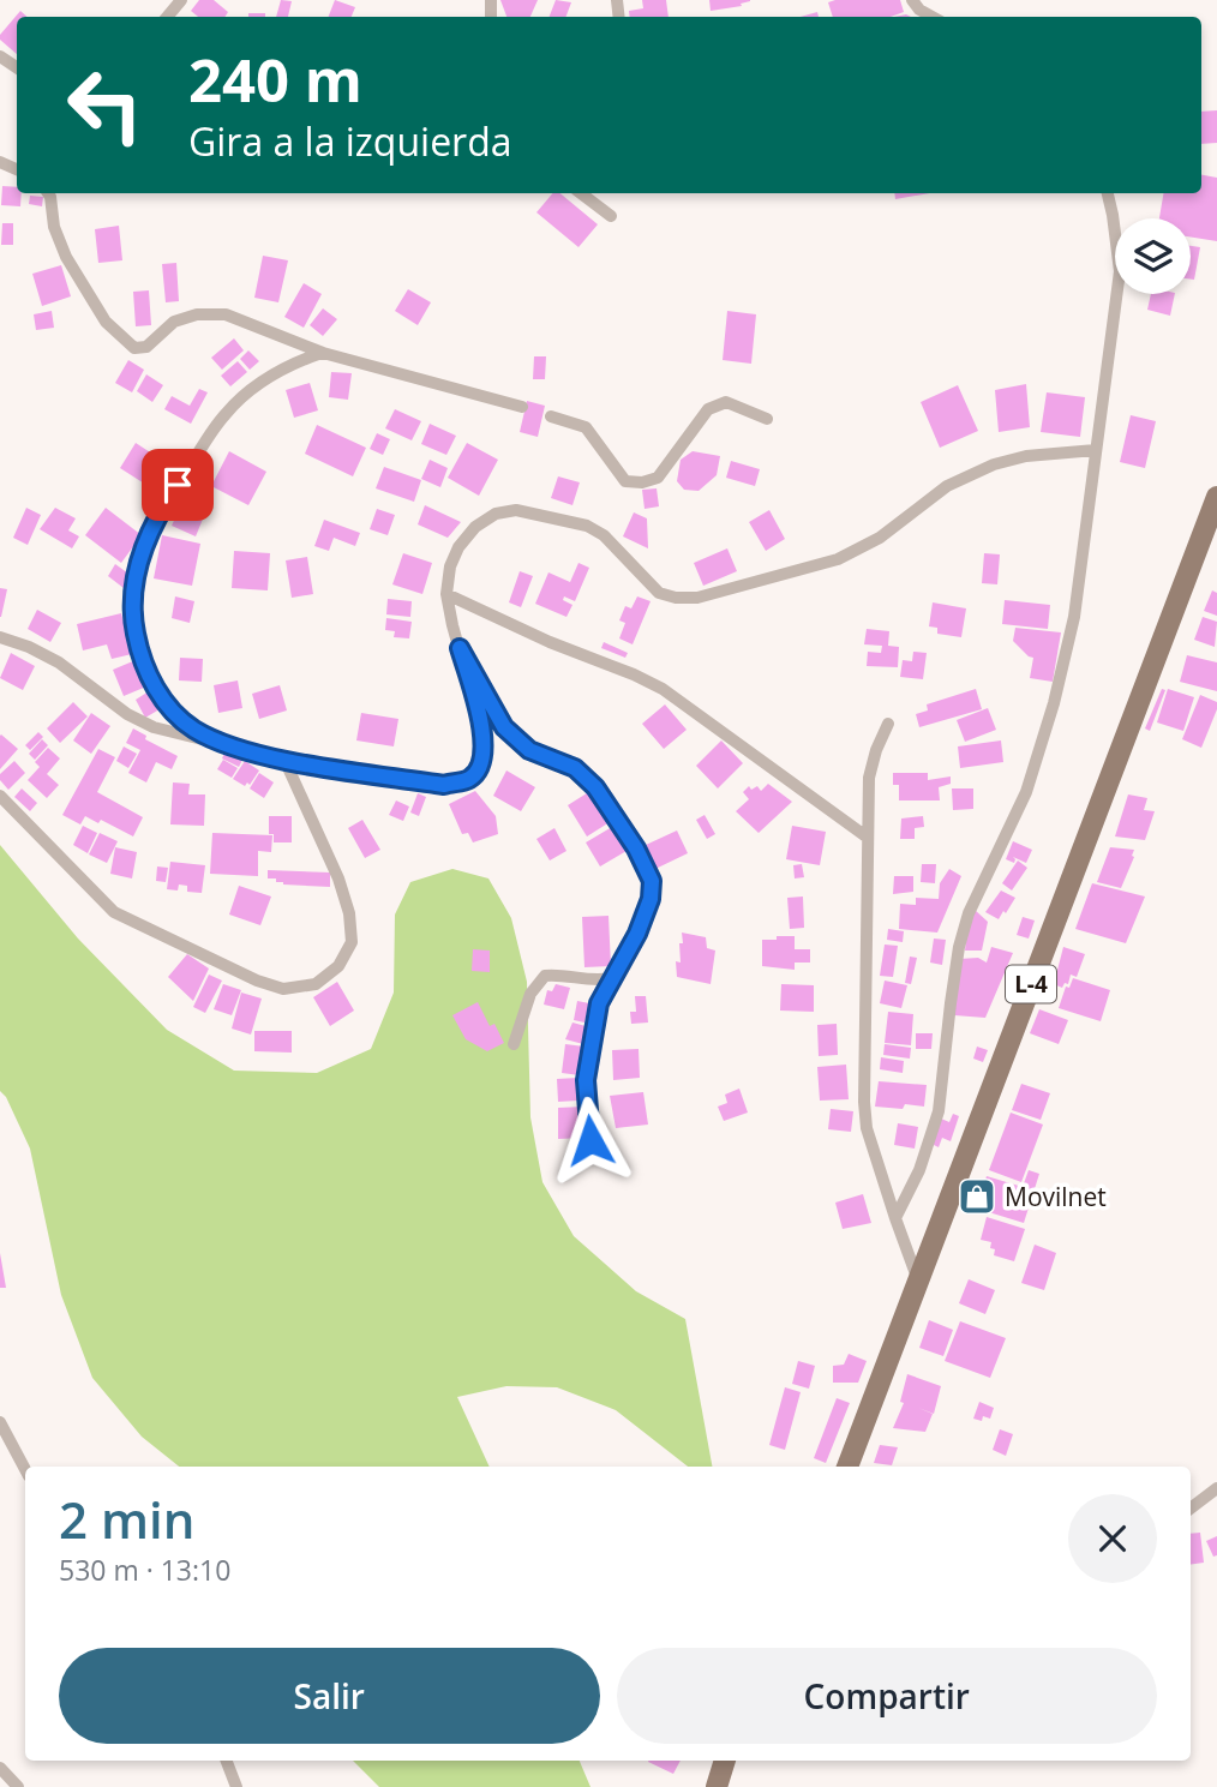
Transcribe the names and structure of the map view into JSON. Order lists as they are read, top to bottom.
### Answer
{
  "streets": {
    "main road": ["L-4"]
  },
  "places": {
    "shop": ["Movilnet"]
  },
  "page": {
    "turn": ["240 m", "Gira a la izquierda"],
    "heading": ["2 min", "530 m · 13:10"],
    "buttons": ["Salir", "Compartir"]
  }
}
